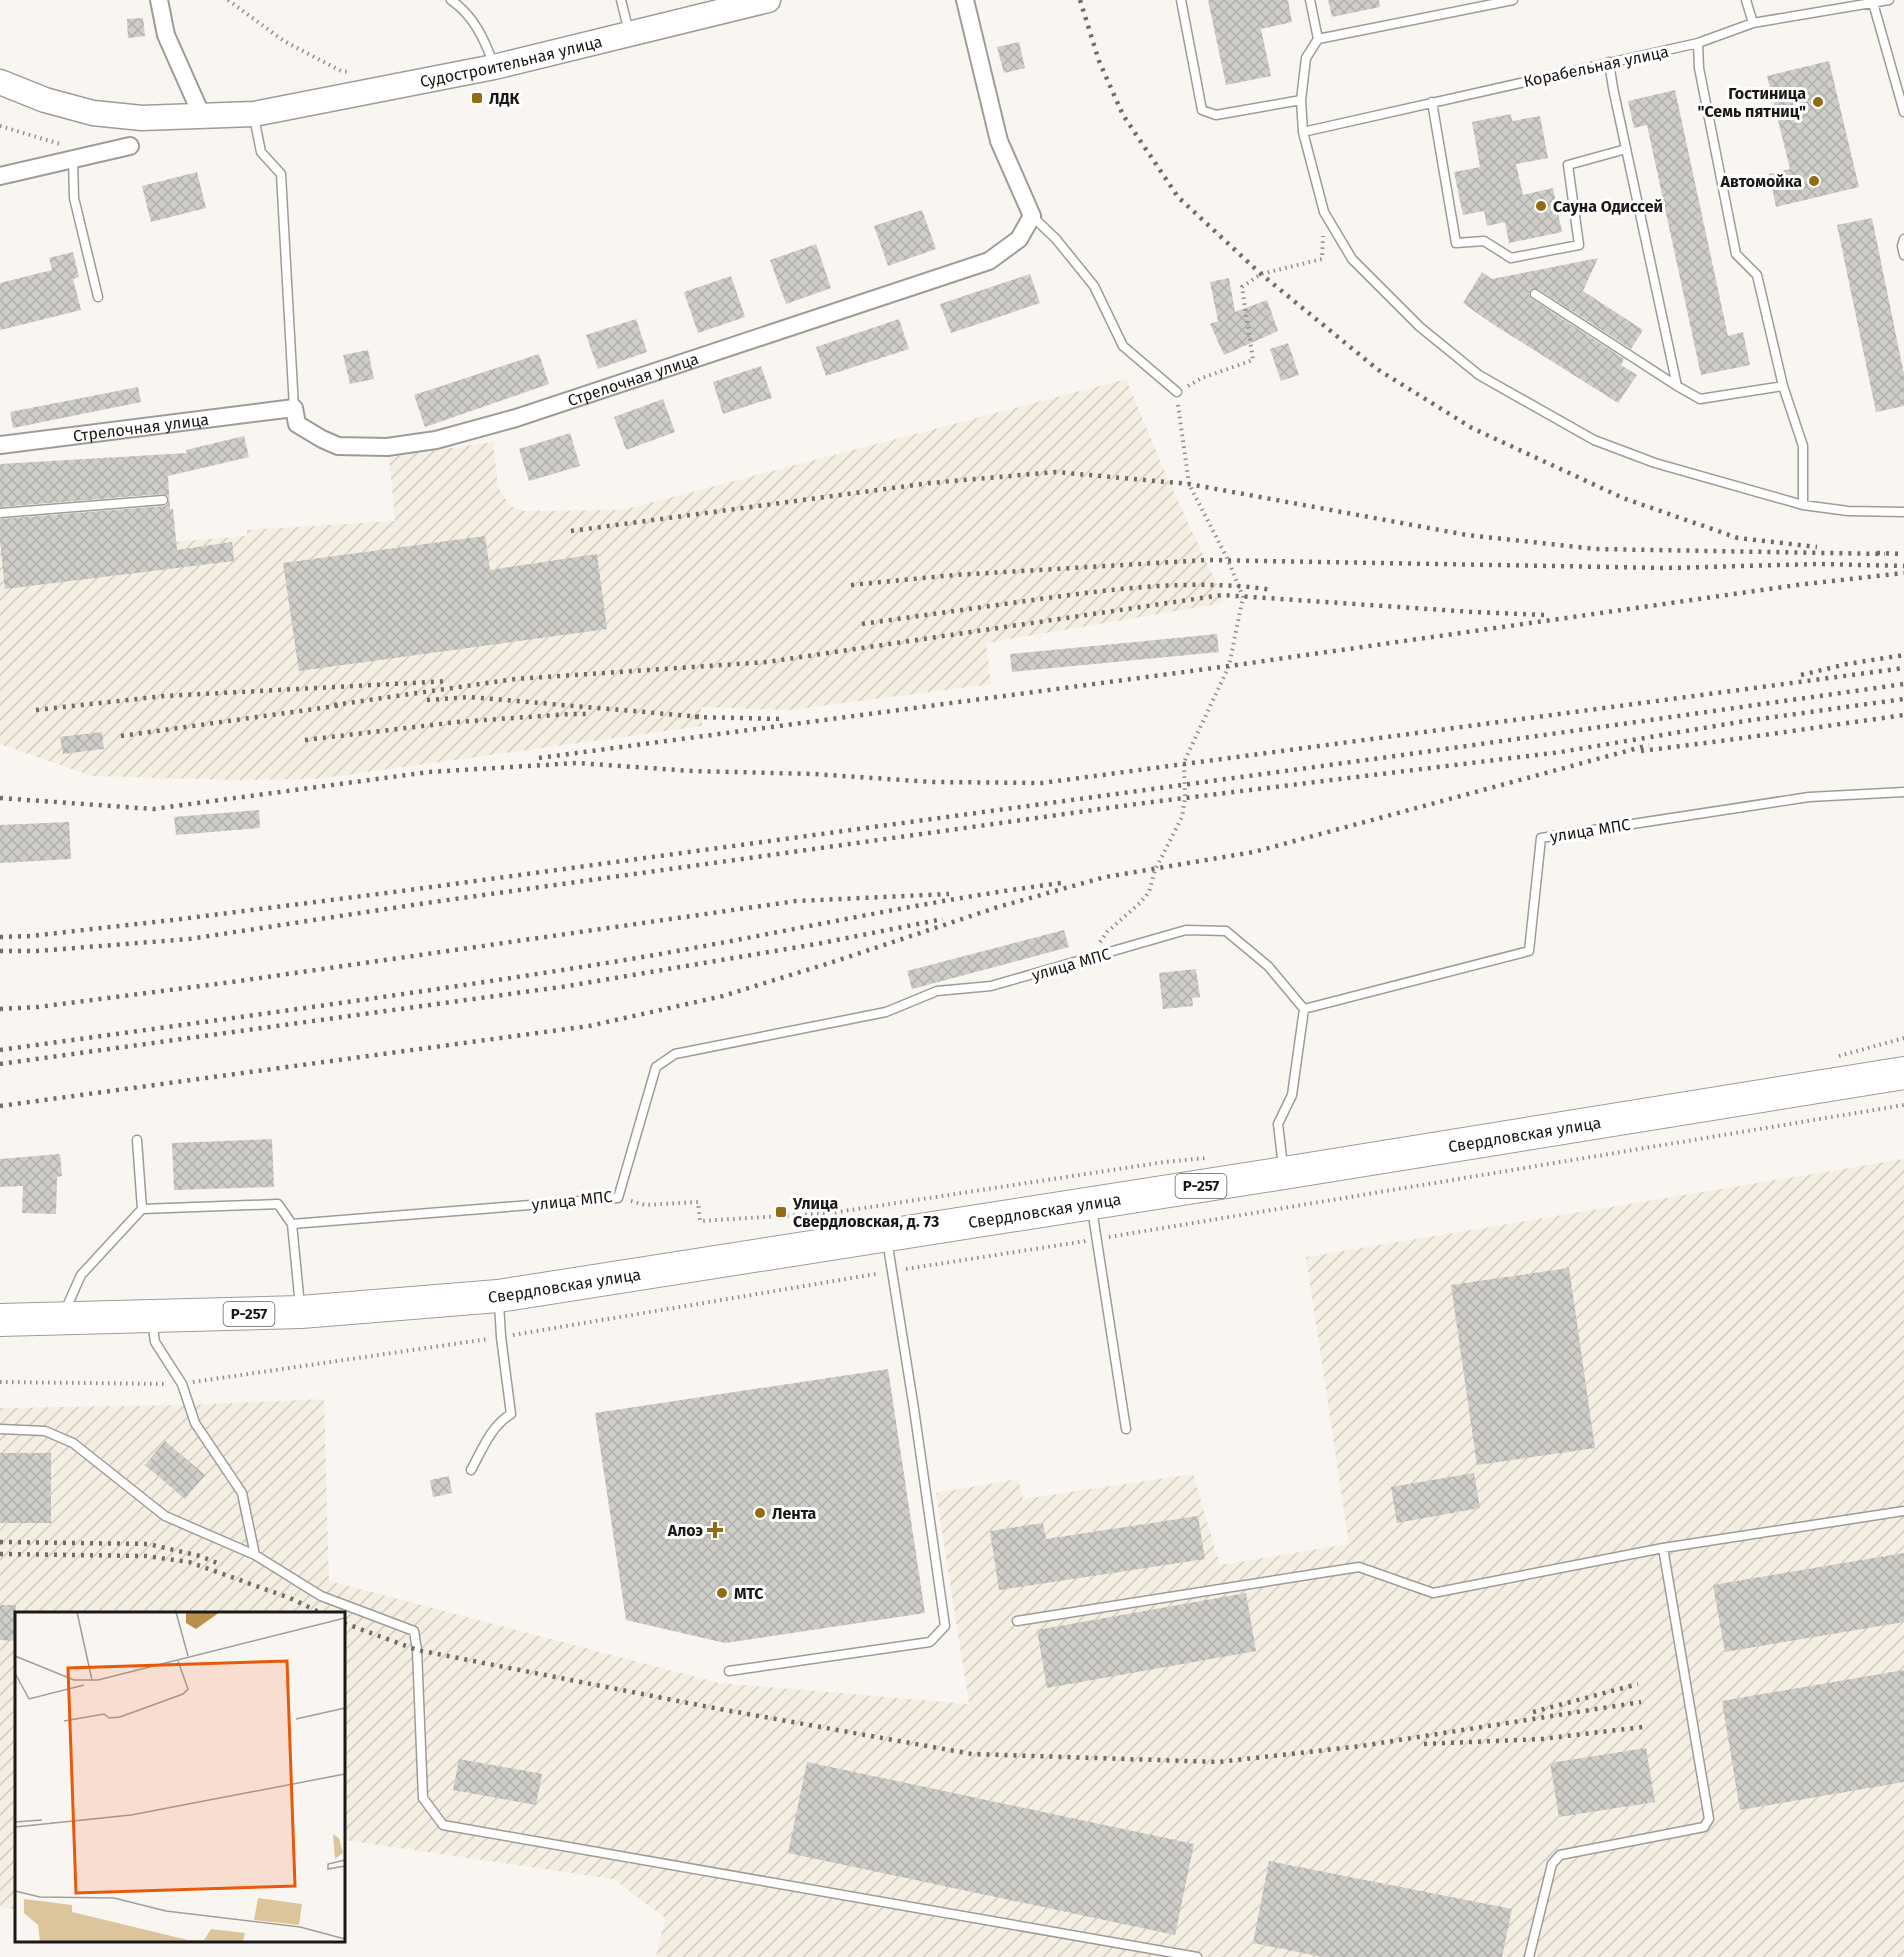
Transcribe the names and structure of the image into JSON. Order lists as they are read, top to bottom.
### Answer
{
  "streets": {
    "highway": ["Свердловская улица", "Р-257"],
    "main road": ["Судостроительная улица"],
    "street": ["Стрелочная улица"],
    "lane": ["Корабельная улица", "улица МПС"]
  },
  "places": {
    "transit": ["ЛДК", "Улица Свердловская, д. 73"],
    "other": [
      "Гостиница \"Семь пятниц\"",
      "Автомойка",
      "Сауна Одиссей",
      "Лента",
      "МТС"
    ],
    "health": ["Алоэ"]
  }
}
